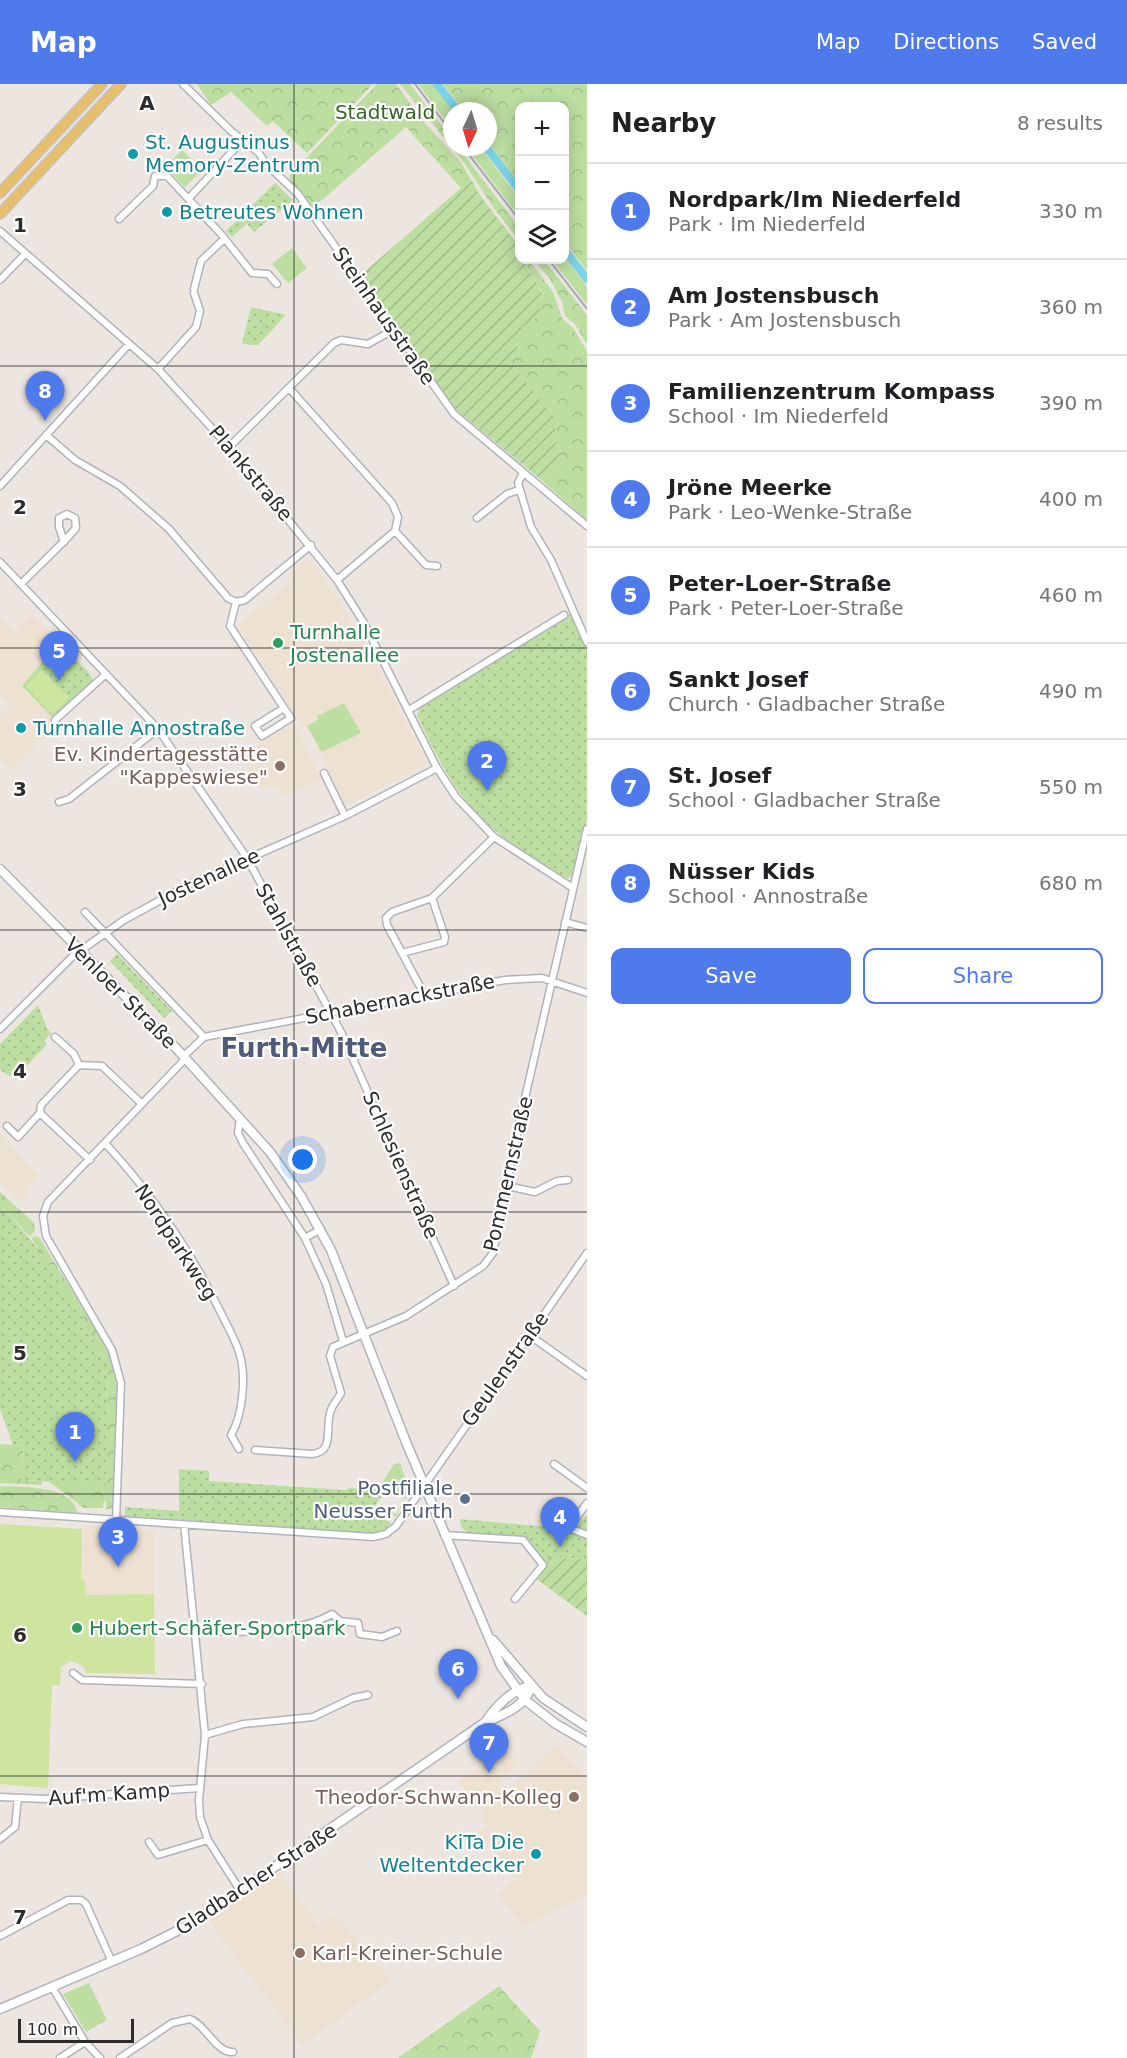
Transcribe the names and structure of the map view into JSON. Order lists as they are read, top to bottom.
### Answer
{
  "streets": {
    "main road": ["Venloer Straße", "Gladbacher Straße"],
    "street": [
      "Steinhausstraße",
      "Plankstraße",
      "Jostenallee",
      "Stahlstraße",
      "Schabernackstraße",
      "Schlesienstraße",
      "Pommernstraße",
      "Nordparkweg",
      "Geulenstraße",
      "Auf'm Kamp"
    ]
  },
  "crossings": [
    ["Plankstraße", "Jostenallee"],
    ["Plankstraße", "Pommernstraße"],
    ["Jostenallee", "Stahlstraße"],
    ["Jostenallee", "Venloer Straße"],
    ["Stahlstraße", "Schabernackstraße"],
    ["Stahlstraße", "Schlesienstraße"],
    ["Venloer Straße", "Schabernackstraße"],
    ["Venloer Straße", "Pommernstraße"],
    ["Venloer Straße", "Geulenstraße"],
    ["Venloer Straße", "Gladbacher Straße"],
    ["Schabernackstraße", "Schlesienstraße"],
    ["Schabernackstraße", "Pommernstraße"],
    ["Schlesienstraße", "Pommernstraße"]
  ],
  "districts": ["Furth-Mitte"],
  "parks": ["Stadtwald"],
  "places": [
    "St. Augustinus Memory-Zentrum",
    "Betreutes Wohnen",
    "Turnhalle Jostenallee",
    "Turnhalle Annostraße",
    "Ev. Kindertagesstätte \"Kappeswiese\"",
    "Postfiliale Neusser Furth",
    "Hubert-Schäfer-Sportpark",
    "Theodor-Schwann-Kolleg",
    "KiTa Die Weltentdecker",
    "Karl-Kreiner-Schule"
  ],
  "scale_bar": "100 m",
  "north": "bottom",
  "page": {
    "header": "Map",
    "nav": ["Map", "Directions", "Saved"],
    "heading": ["Nearby", "8 results"],
    "map_buttons": ["+", "−"],
    "list": [
      {
        "mark": "1",
        "name": "Nordpark/Im Niederfeld",
        "note": "Park · Im Niederfeld",
        "value": "330 m"
      },
      {
        "mark": "2",
        "name": "Am Jostensbusch",
        "note": "Park · Am Jostensbusch",
        "value": "360 m"
      },
      {
        "mark": "3",
        "name": "Familienzentrum Kompass",
        "note": "School · Im Niederfeld",
        "value": "390 m"
      },
      {
        "mark": "4",
        "name": "Jröne Meerke",
        "note": "Park · Leo-Wenke-Straße",
        "value": "400 m"
      },
      {
        "mark": "5",
        "name": "Peter-Loer-Straße",
        "note": "Park · Peter-Loer-Straße",
        "value": "460 m"
      },
      {
        "mark": "6",
        "name": "Sankt Josef",
        "note": "Church · Gladbacher Straße",
        "value": "490 m"
      },
      {
        "mark": "7",
        "name": "St. Josef",
        "note": "School · Gladbacher Straße",
        "value": "550 m"
      },
      {
        "mark": "8",
        "name": "Nüsser Kids",
        "note": "School · Annostraße",
        "value": "680 m"
      }
    ],
    "pins": [
      "8",
      "5",
      "2",
      "1",
      "4",
      "3",
      "6",
      "7"
    ],
    "buttons": ["Save", "Share"],
    "scale": "100 m"
  },
  "grid": {
    "columns": ["A"],
    "rows": [
      "1",
      "2",
      "3",
      "4",
      "5",
      "6",
      "7"
    ]
  }
}
